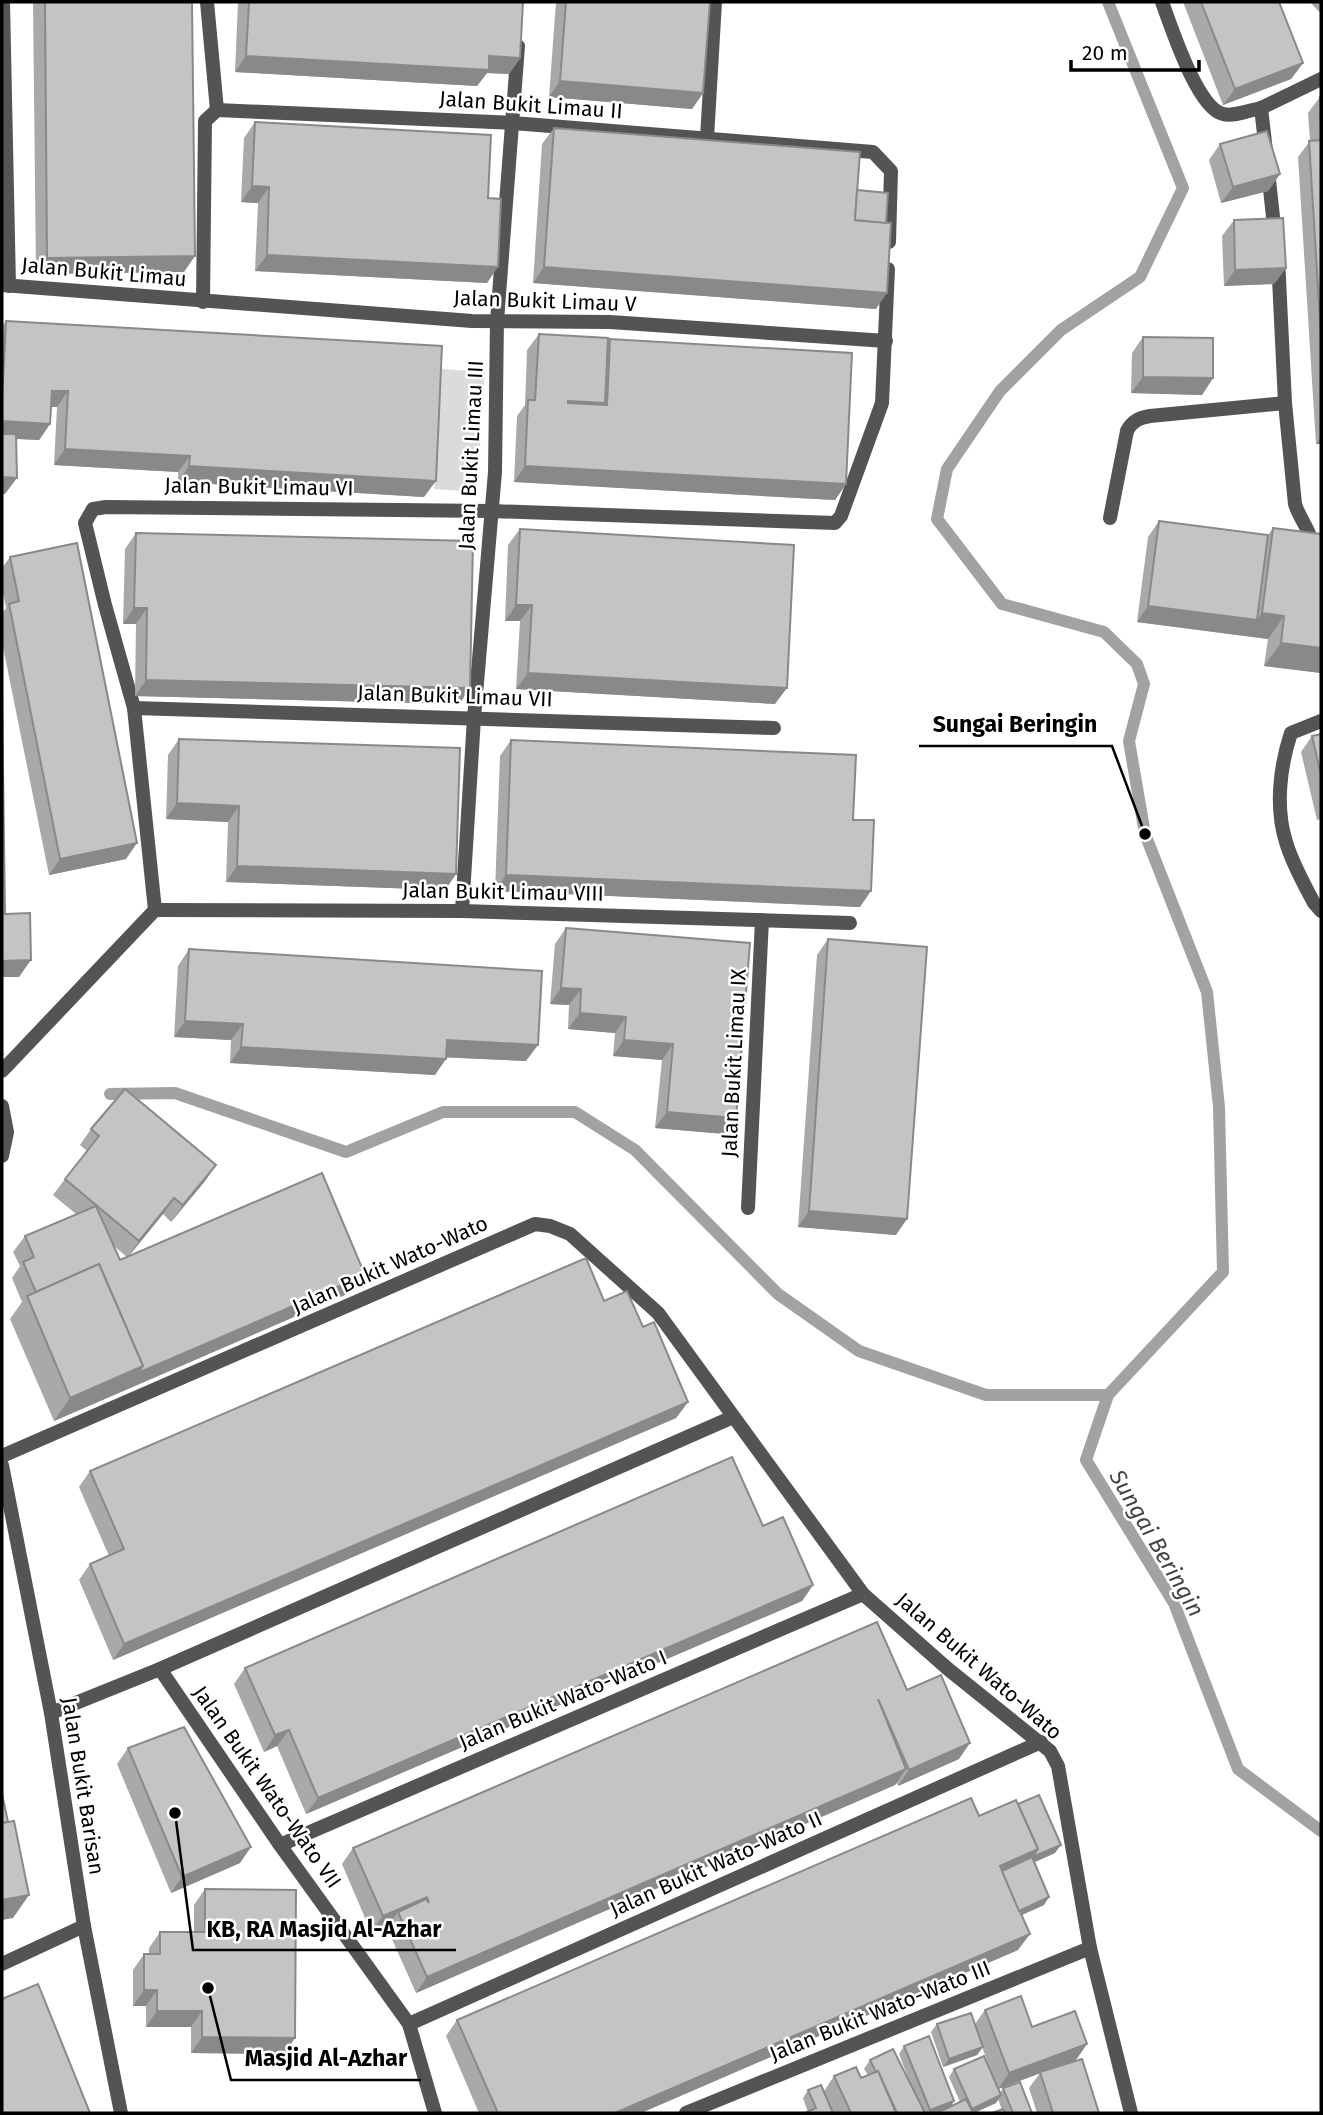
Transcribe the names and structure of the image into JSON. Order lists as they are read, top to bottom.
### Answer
{
  "streets": {
    "street": [
      "Jalan Bukit Limau II",
      "Jalan Bukit Limau",
      "Jalan Bukit Limau V",
      "Jalan Bukit Limau III",
      "Jalan Bukit Limau VI",
      "Jalan Bukit Limau VII",
      "Jalan Bukit Limau VIII",
      "Jalan Bukit Limau IX",
      "Jalan Bukit Wato-Wato",
      "Jalan Bukit Wato-Wato I",
      "Jalan Bukit Barisan",
      "Jalan Bukit Wato-Wato VII",
      "Jalan Bukit Wato-Wato II",
      "Jalan Bukit Wato-Wato III"
    ]
  },
  "crossings": [
    ["Jalan Bukit Limau II", "Jalan Bukit Limau V"],
    ["Jalan Bukit Limau II", "Jalan Bukit Limau III"],
    ["Jalan Bukit Limau II", "Jalan Bukit Limau VI"],
    ["Jalan Bukit Limau", "Jalan Bukit Limau V"],
    ["Jalan Bukit Limau V", "Jalan Bukit Limau III"],
    ["Jalan Bukit Limau III", "Jalan Bukit Limau VI"],
    ["Jalan Bukit Limau III", "Jalan Bukit Limau VII"],
    ["Jalan Bukit Limau III", "Jalan Bukit Limau VIII"],
    ["Jalan Bukit Limau VI", "Jalan Bukit Limau VII"],
    ["Jalan Bukit Limau VI", "Jalan Bukit Limau VIII"],
    ["Jalan Bukit Limau VIII", "Jalan Bukit Limau IX"],
    ["Jalan Bukit Wato-Wato", "Jalan Bukit Wato-Wato I"],
    ["Jalan Bukit Wato-Wato", "Jalan Bukit Wato-Wato II"],
    ["Jalan Bukit Wato-Wato", "Jalan Bukit Wato-Wato III"],
    ["Jalan Bukit Wato-Wato I", "Jalan Bukit Wato-Wato VII"],
    ["Jalan Bukit Wato-Wato VII", "Jalan Bukit Wato-Wato II"]
  ],
  "water": ["Sungai Beringin"],
  "places": ["Sungai Beringin", "KB, RA Masjid Al-Azhar", "Masjid Al-Azhar"],
  "scale_bar": "20 m"
}
